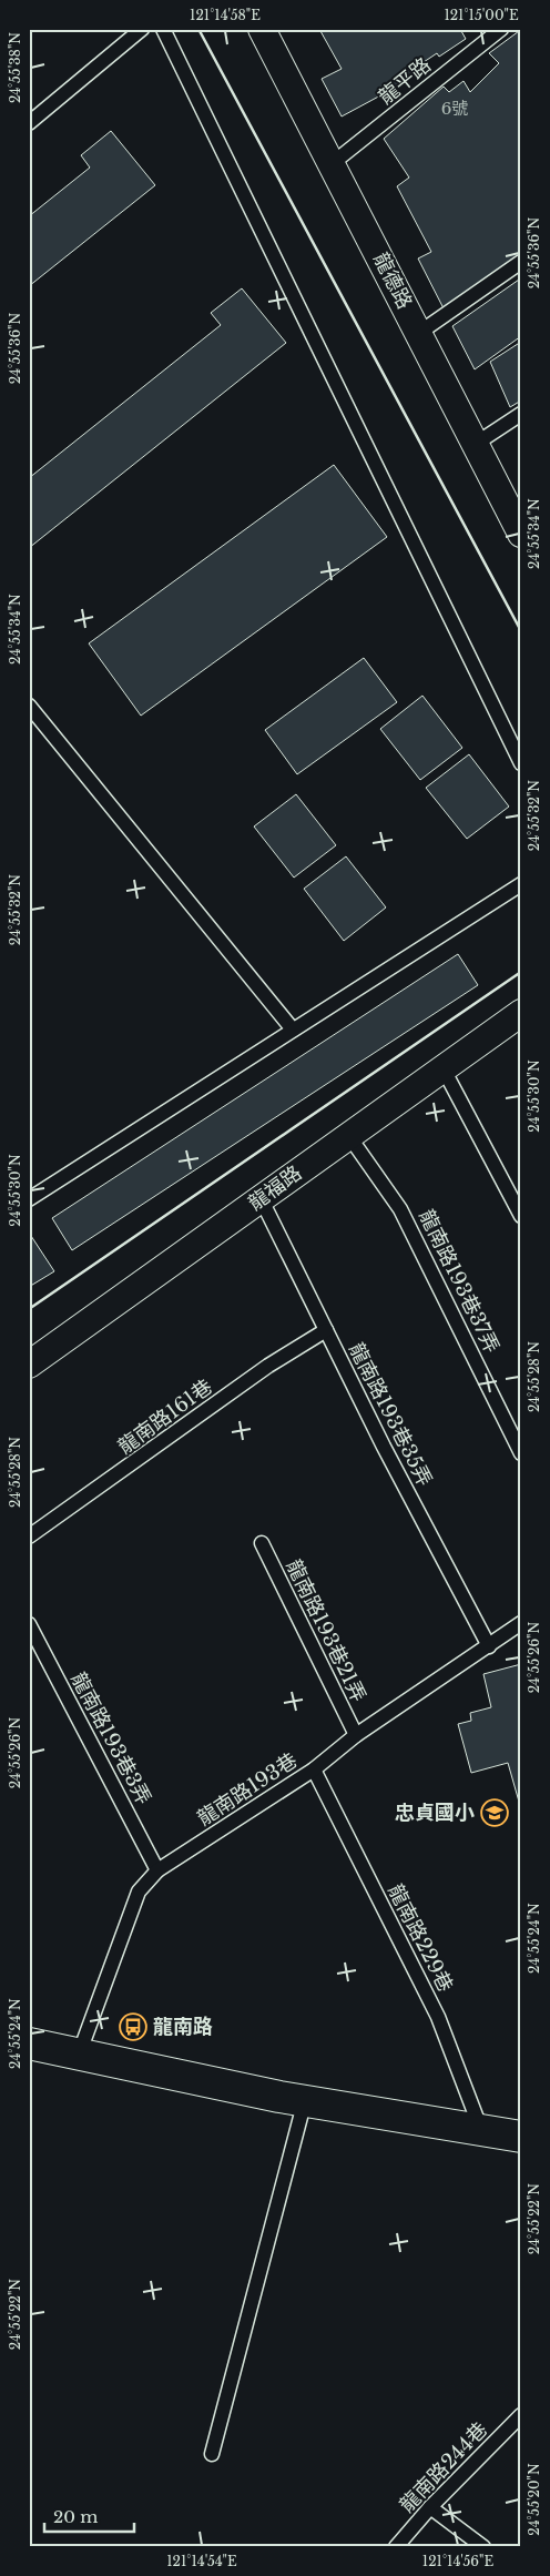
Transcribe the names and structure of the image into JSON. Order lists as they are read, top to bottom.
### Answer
{
  "streets": {
    "street": ["龍德路", "龍福路"],
    "lane": [
      "龍平路",
      "龍南路193巷37弄",
      "龍南路193巷35弄",
      "龍南路161巷",
      "龍南路193巷21弄",
      "龍南路193巷3弄",
      "龍南路193巷",
      "龍南路229巷",
      "龍南路244巷"
    ]
  },
  "crossings": [
    ["龍平路", "龍德路"],
    ["龍福路", "龍南路193巷37弄"],
    ["龍福路", "龍南路193巷35弄"],
    ["龍南路193巷35弄", "龍南路161巷"],
    ["龍南路193巷35弄", "龍南路193巷"],
    ["龍南路193巷21弄", "龍南路193巷"],
    ["龍南路193巷3弄", "龍南路193巷"],
    ["龍南路193巷", "龍南路229巷"]
  ],
  "places": {
    "school or university": ["忠貞國小"],
    "bus stop": ["龍南路"]
  },
  "house_numbers": ["6號"],
  "scale_bar": "20 m",
  "coordinates": [
    "121°14'58\"E",
    "121°15'00\"E",
    "24°55'38\"N",
    "24°55'36\"N",
    "24°55'34\"N",
    "24°55'32\"N",
    "24°55'30\"N",
    "24°55'28\"N",
    "24°55'26\"N",
    "24°55'24\"N",
    "24°55'22\"N",
    "24°55'20\"N",
    "121°14'54\"E",
    "121°14'56\"E"
  ]
}
